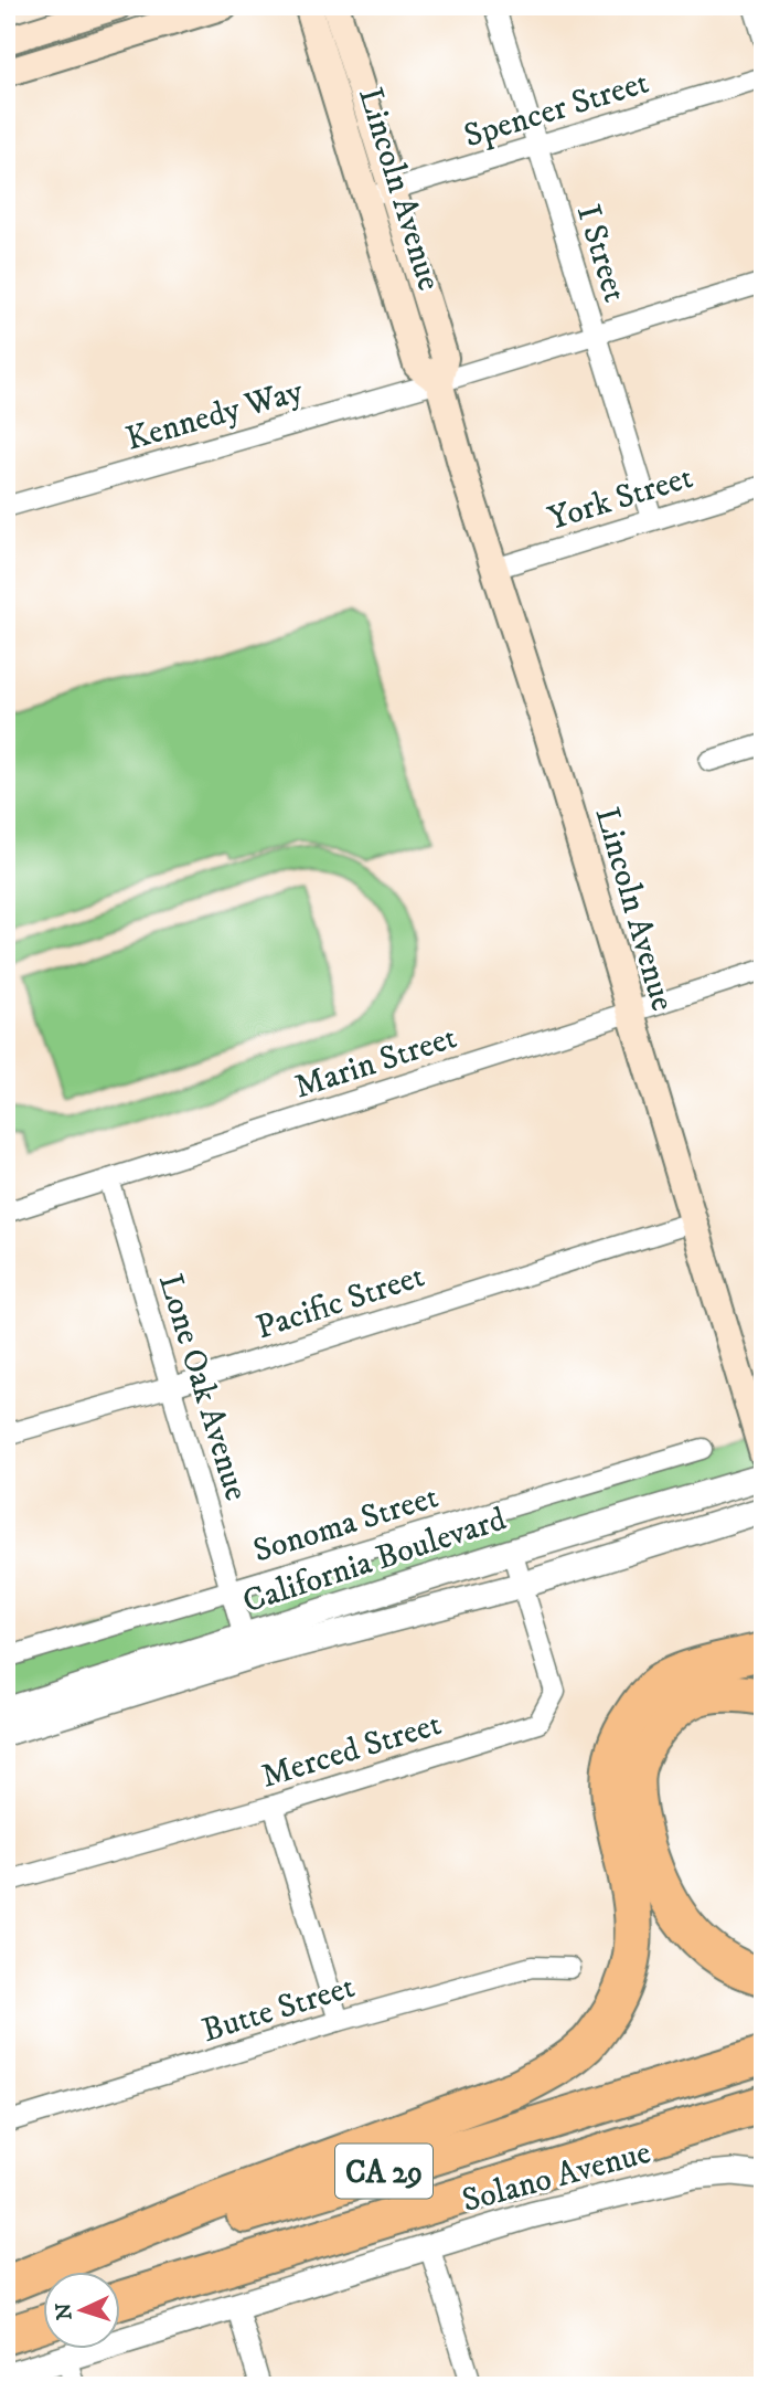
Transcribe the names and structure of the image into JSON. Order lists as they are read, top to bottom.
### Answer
{
  "streets": {
    "highway": ["CA 29"],
    "main road": ["Lincoln Avenue"],
    "street": [
      "Spencer Street",
      "I Street",
      "Kennedy Way",
      "York Street",
      "Marin Street",
      "Pacific Street",
      "Lone Oak Avenue",
      "Sonoma Street",
      "California Boulevard",
      "Merced Street",
      "Butte Street",
      "Solano Avenue"
    ]
  },
  "crossings": [
    ["Spencer Street", "Lincoln Avenue"],
    ["Spencer Street", "I Street"],
    ["Lincoln Avenue", "Kennedy Way"],
    ["Lincoln Avenue", "York Street"],
    ["Lincoln Avenue", "Marin Street"],
    ["Lincoln Avenue", "Pacific Street"],
    ["I Street", "Kennedy Way"],
    ["I Street", "York Street"],
    ["Marin Street", "Lone Oak Avenue"],
    ["Pacific Street", "Lone Oak Avenue"],
    ["Lone Oak Avenue", "Sonoma Street"],
    ["Lone Oak Avenue", "California Boulevard"],
    ["California Boulevard", "Merced Street"]
  ],
  "north": "left"
}
